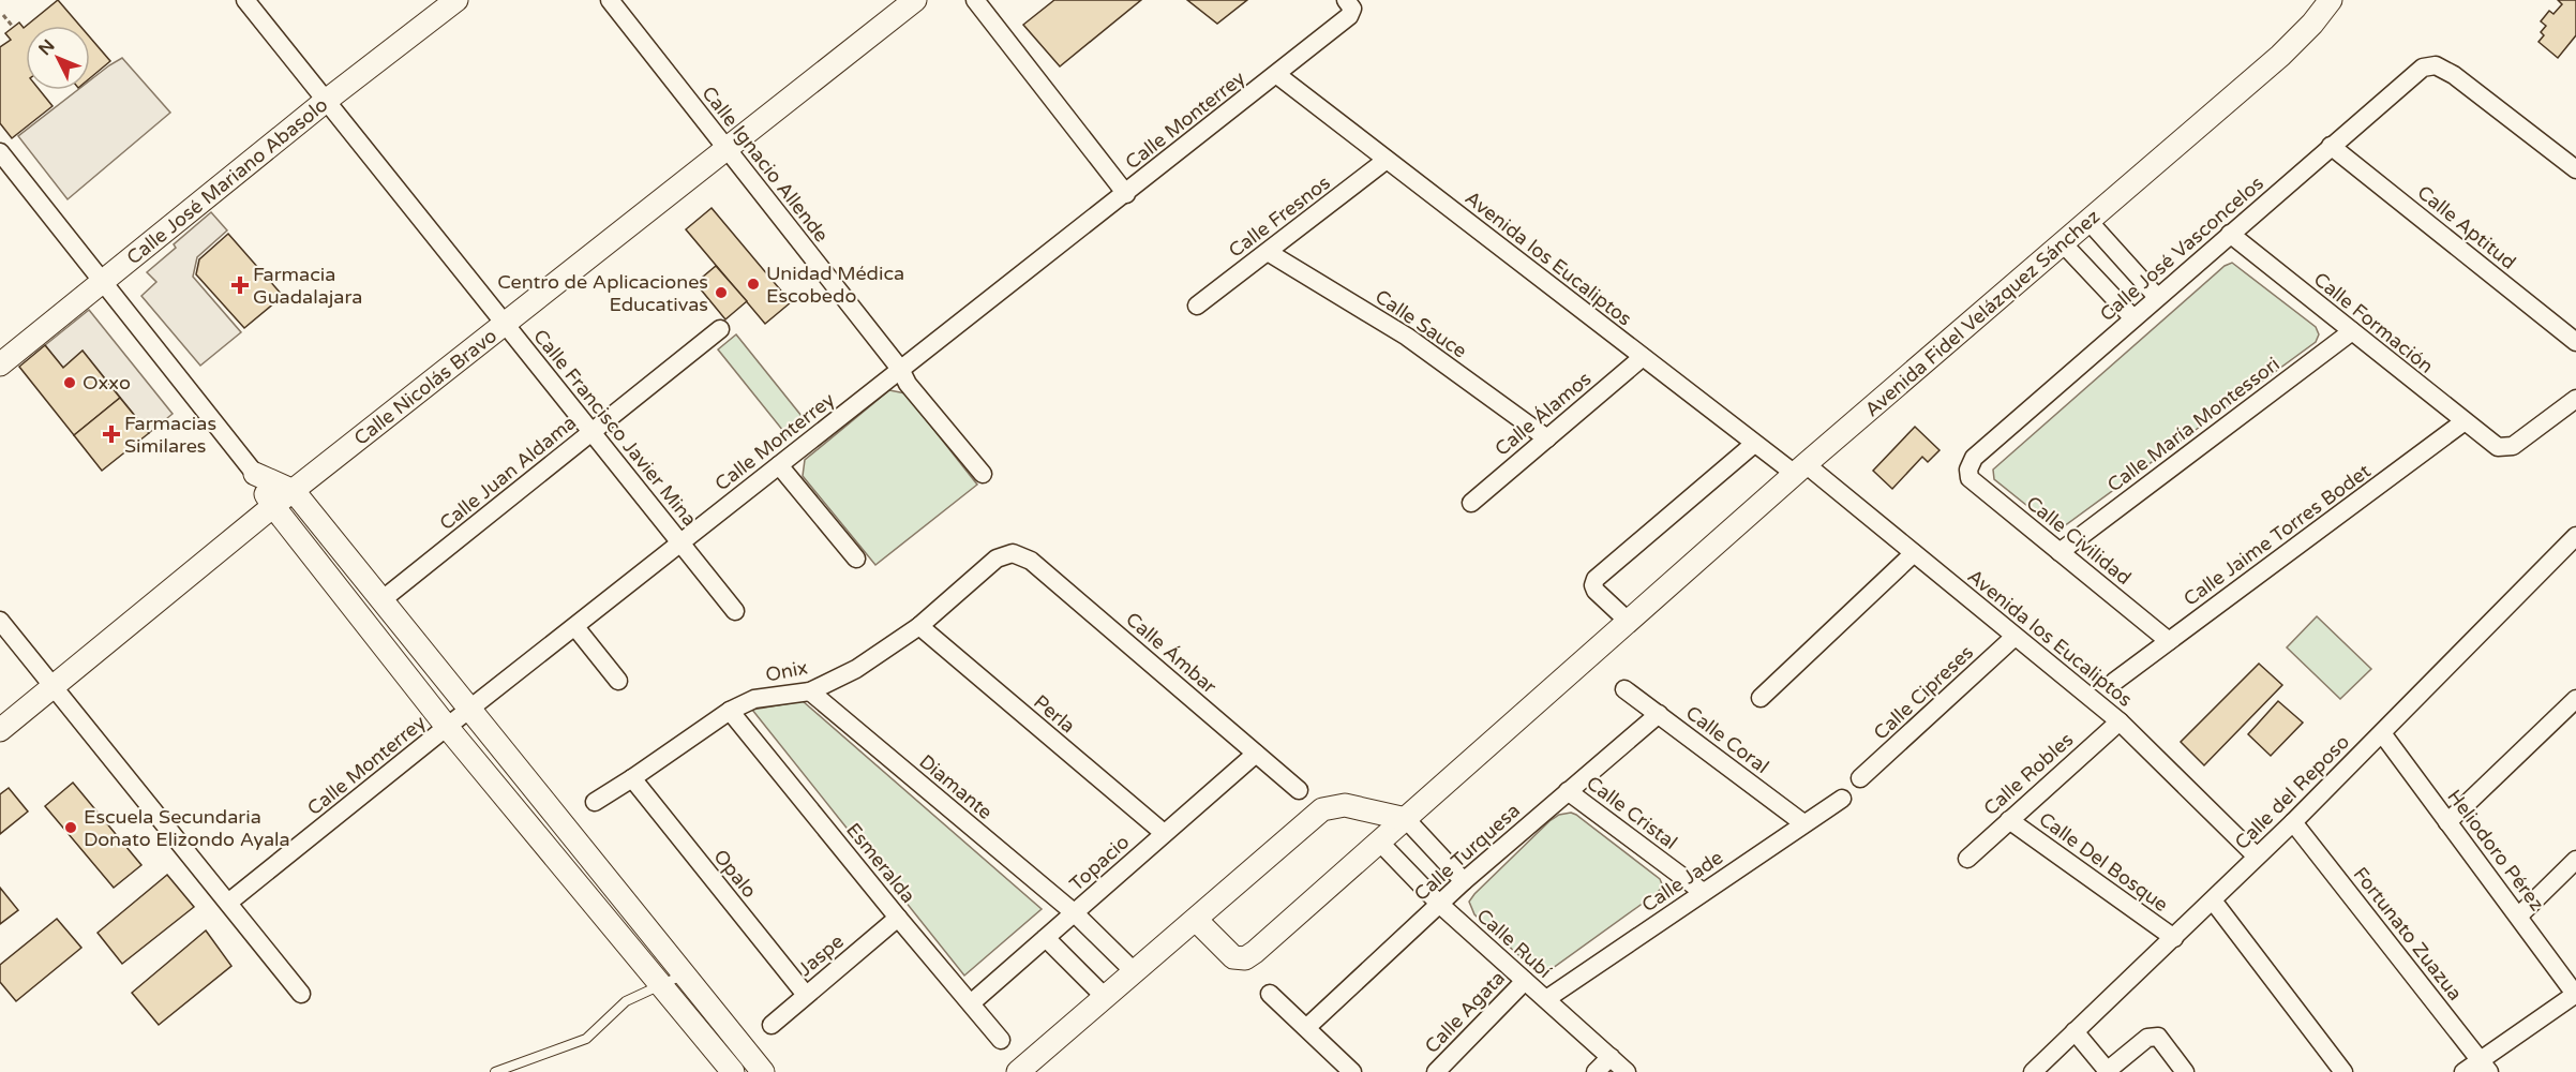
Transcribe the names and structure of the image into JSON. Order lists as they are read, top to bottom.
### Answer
{
  "streets": {
    "street": [
      "Calle Monterrey",
      "Calle Ignacio Allende",
      "Calle José Mariano Abasolo",
      "Calle Fresnos",
      "Calle Aptitud",
      "Calle José Vasconcelos",
      "Avenida los Eucaliptos",
      "Avenida Fidel Velázquez Sánchez",
      "Calle Formación",
      "Calle Sauce",
      "Calle Nicolás Bravo",
      "Calle Álamos",
      "Calle María Montessori",
      "Calle Francisco Javier Mina",
      "Calle Juan Aldama",
      "Calle Jaime Torres Bodet",
      "Calle Civilidad",
      "Calle Ámbar",
      "Onix",
      "Calle Cipreses",
      "Perla",
      "Calle Coral",
      "Calle Robles",
      "Diamante",
      "Calle del Reposo",
      "Calle Cristal",
      "Heliodoro Pérez",
      "Calle Turquesa",
      "Calle Del Bosque",
      "Esmeralda",
      "Topacio",
      "Opalo",
      "Calle Jade",
      "Fortunato Zuazua",
      "Calle Rubí",
      "Jaspe",
      "Calle Agata"
    ]
  },
  "crossings": [
    ["Calle Monterrey", "Calle Ignacio Allende"],
    ["Calle Monterrey", "Avenida los Eucaliptos"],
    ["Calle Monterrey", "Calle Francisco Javier Mina"],
    ["Calle Ignacio Allende", "Calle Nicolás Bravo"],
    ["Calle José Mariano Abasolo", "Calle Francisco Javier Mina"],
    ["Calle Fresnos", "Avenida los Eucaliptos"],
    ["Calle Fresnos", "Calle Sauce"],
    ["Calle Aptitud", "Calle José Vasconcelos"],
    ["Calle José Vasconcelos", "Calle Formación"],
    ["Calle José Vasconcelos", "Calle Civilidad"],
    ["Avenida los Eucaliptos", "Avenida Fidel Velázquez Sánchez"],
    ["Avenida los Eucaliptos", "Calle Álamos"],
    ["Avenida los Eucaliptos", "Calle Cipreses"],
    ["Avenida los Eucaliptos", "Calle Robles"],
    ["Avenida los Eucaliptos", "Calle del Reposo"],
    ["Avenida Fidel Velázquez Sánchez", "Calle Rubí"],
    ["Calle Formación", "Calle María Montessori"],
    ["Calle Formación", "Calle Jaime Torres Bodet"],
    ["Calle Sauce", "Calle Álamos"],
    ["Calle Nicolás Bravo", "Calle Francisco Javier Mina"],
    ["Calle María Montessori", "Calle Civilidad"],
    ["Calle Francisco Javier Mina", "Calle Juan Aldama"],
    ["Calle Jaime Torres Bodet", "Calle Civilidad"],
    ["Calle Ámbar", "Onix"],
    ["Calle Ámbar", "Topacio"],
    ["Onix", "Perla"],
    ["Onix", "Diamante"],
    ["Onix", "Esmeralda"],
    ["Onix", "Opalo"],
    ["Perla", "Topacio"],
    ["Calle Coral", "Calle Turquesa"],
    ["Calle Coral", "Calle Jade"],
    ["Calle Robles", "Calle Del Bosque"],
    ["Diamante", "Topacio"],
    ["Calle del Reposo", "Heliodoro Pérez"],
    ["Calle del Reposo", "Calle Del Bosque"],
    ["Calle del Reposo", "Fortunato Zuazua"],
    ["Calle Cristal", "Calle Turquesa"],
    ["Calle Cristal", "Calle Jade"],
    ["Calle Turquesa", "Calle Rubí"],
    ["Esmeralda", "Topacio"],
    ["Esmeralda", "Jaspe"],
    ["Opalo", "Jaspe"],
    ["Calle Jade", "Calle Rubí"],
    ["Calle Rubí", "Calle Agata"]
  ],
  "places": {
    "other": [
      "Unidad Médica Escobedo",
      "Centro de Aplicaciones Educativas",
      "Oxxo",
      "Escuela Secundaria Donato Elizondo Ayala"
    ],
    "health": ["Farmacia Guadalajara", "Farmacias Similares"]
  },
  "north": "top left"
}
